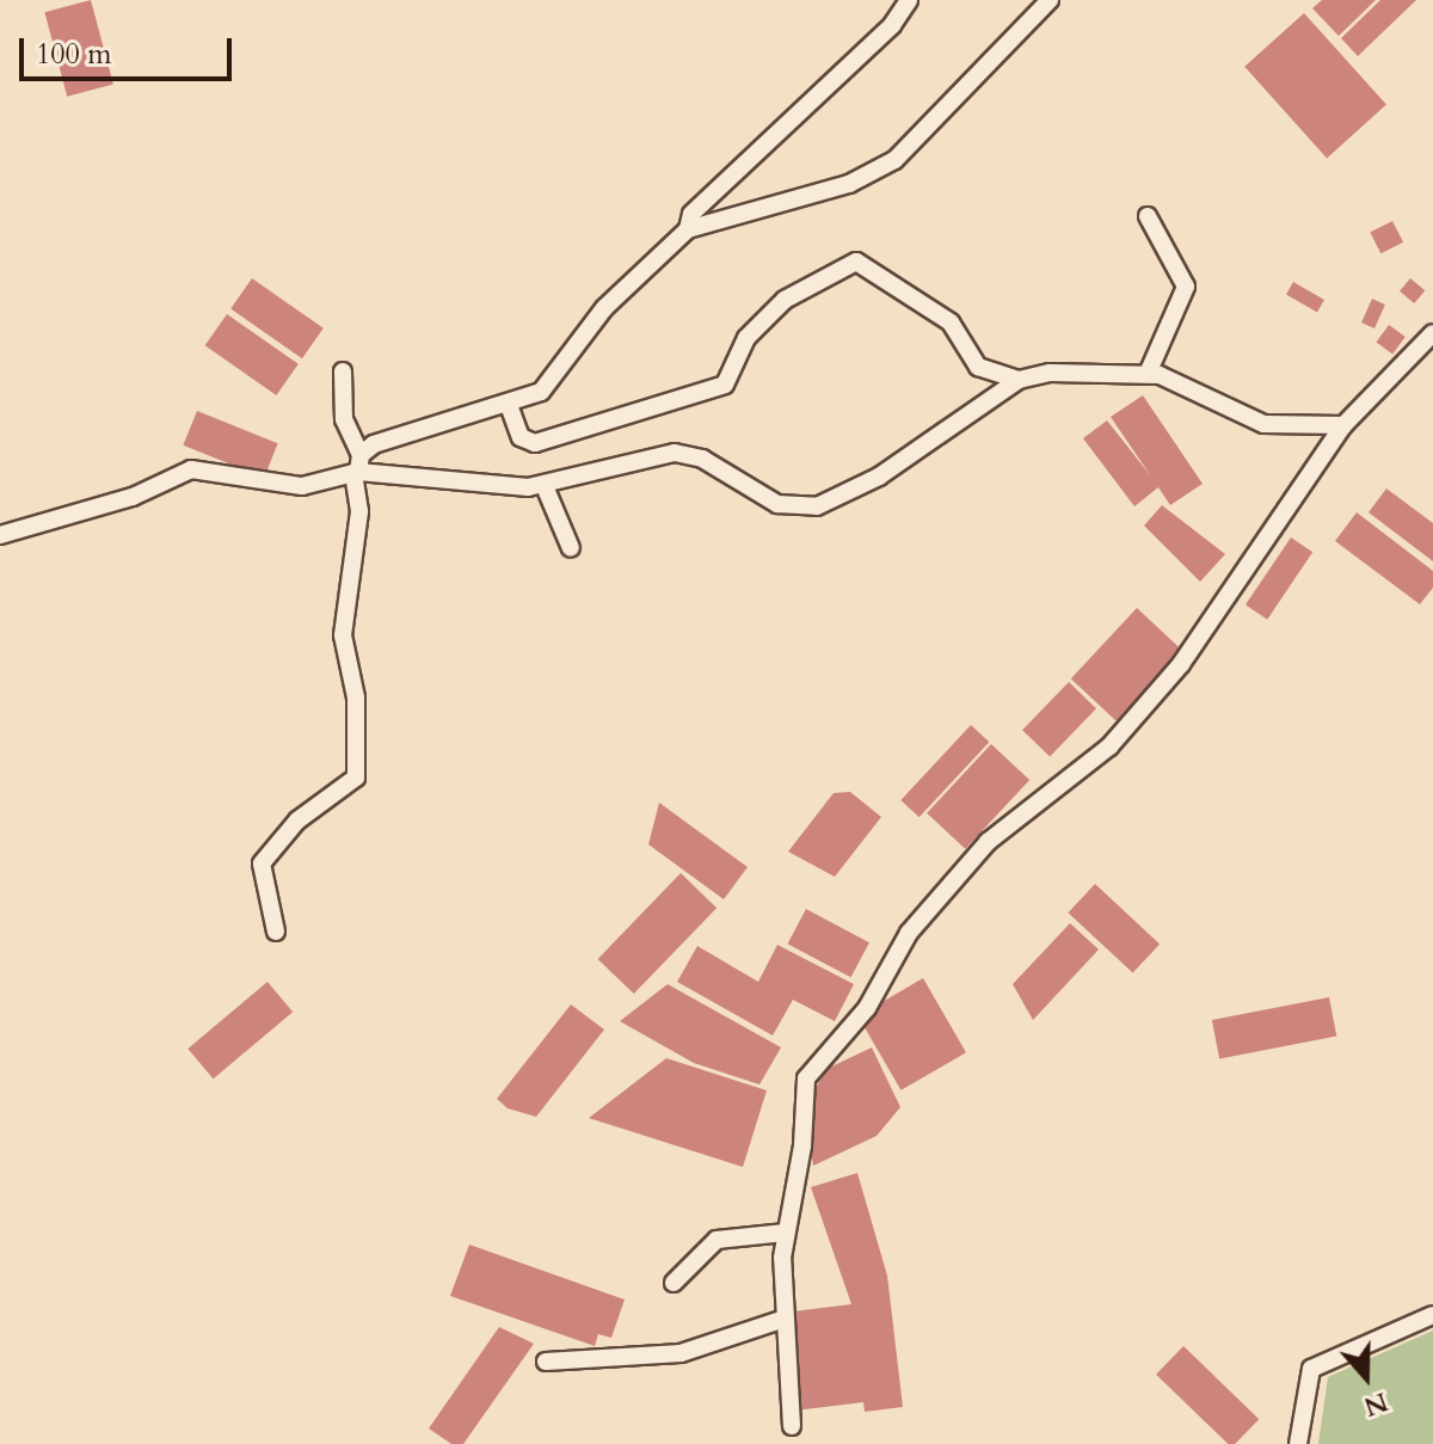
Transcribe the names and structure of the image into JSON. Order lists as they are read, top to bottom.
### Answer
{
  "scale_bar": "100 m",
  "north": "bottom"
}
